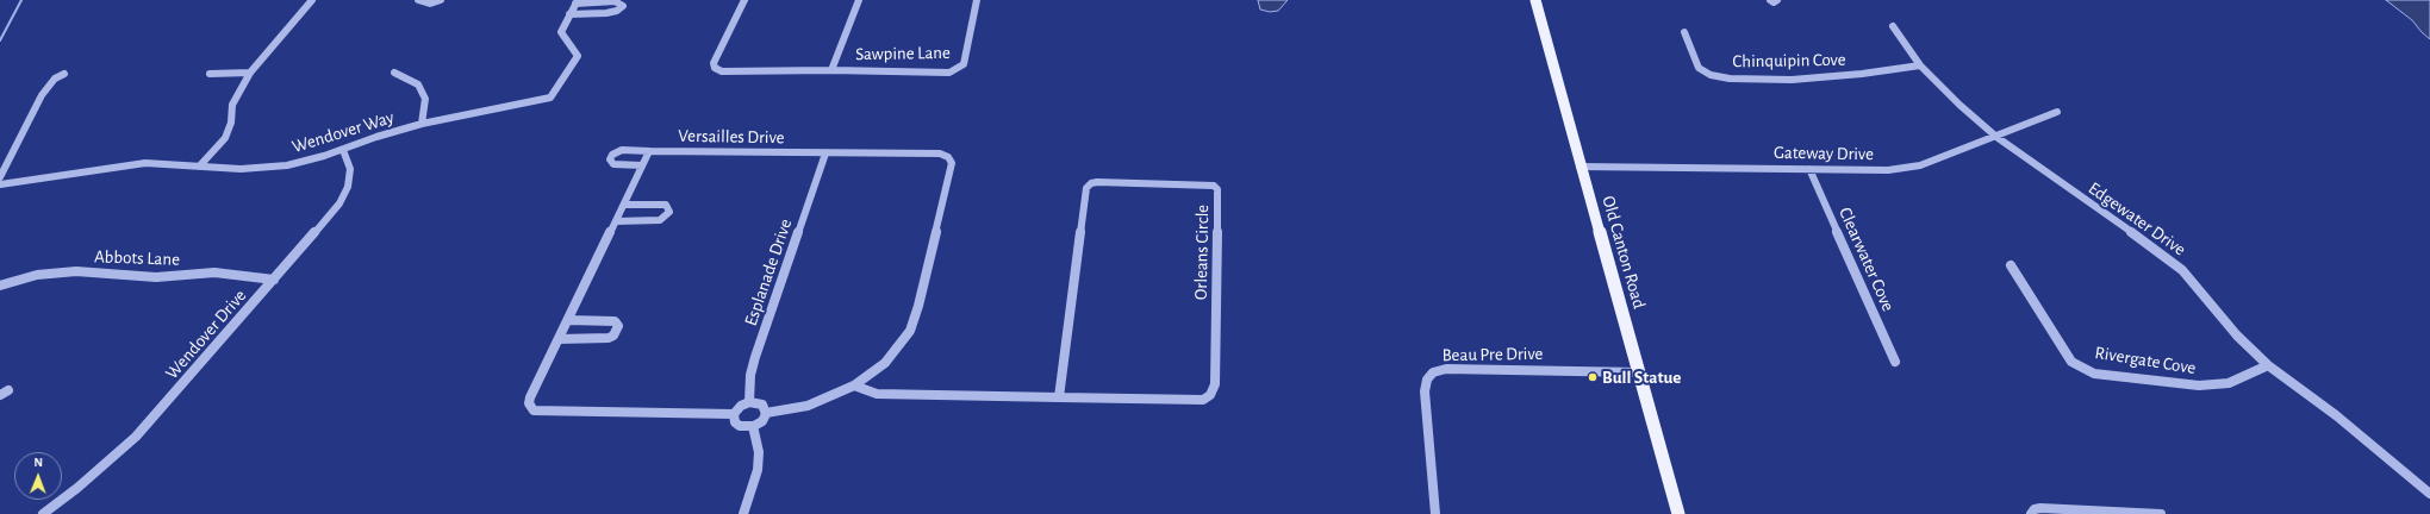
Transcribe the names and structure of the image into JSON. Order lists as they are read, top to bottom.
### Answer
{
  "streets": {
    "main road": ["Old Canton Road"],
    "street": [
      "Sawpine Lane",
      "Chinquipin Cove",
      "Wendover Way",
      "Versailles Drive",
      "Gateway Drive",
      "Edgewater Drive",
      "Orleans Circle",
      "Abbots Lane",
      "Clearwater Cove",
      "Esplanade Drive",
      "Wendover Drive",
      "Beau Pre Drive",
      "Rivergate Cove"
    ]
  },
  "crossings": [
    ["Chinquipin Cove", "Edgewater Drive"],
    ["Wendover Way", "Wendover Drive"],
    ["Versailles Drive", "Orleans Circle"],
    ["Versailles Drive", "Esplanade Drive"],
    ["Gateway Drive", "Edgewater Drive"],
    ["Gateway Drive", "Old Canton Road"],
    ["Gateway Drive", "Clearwater Cove"],
    ["Edgewater Drive", "Rivergate Cove"],
    ["Old Canton Road", "Beau Pre Drive"],
    ["Abbots Lane", "Wendover Drive"]
  ],
  "places": ["Bull Statue"],
  "north": "top"
}
